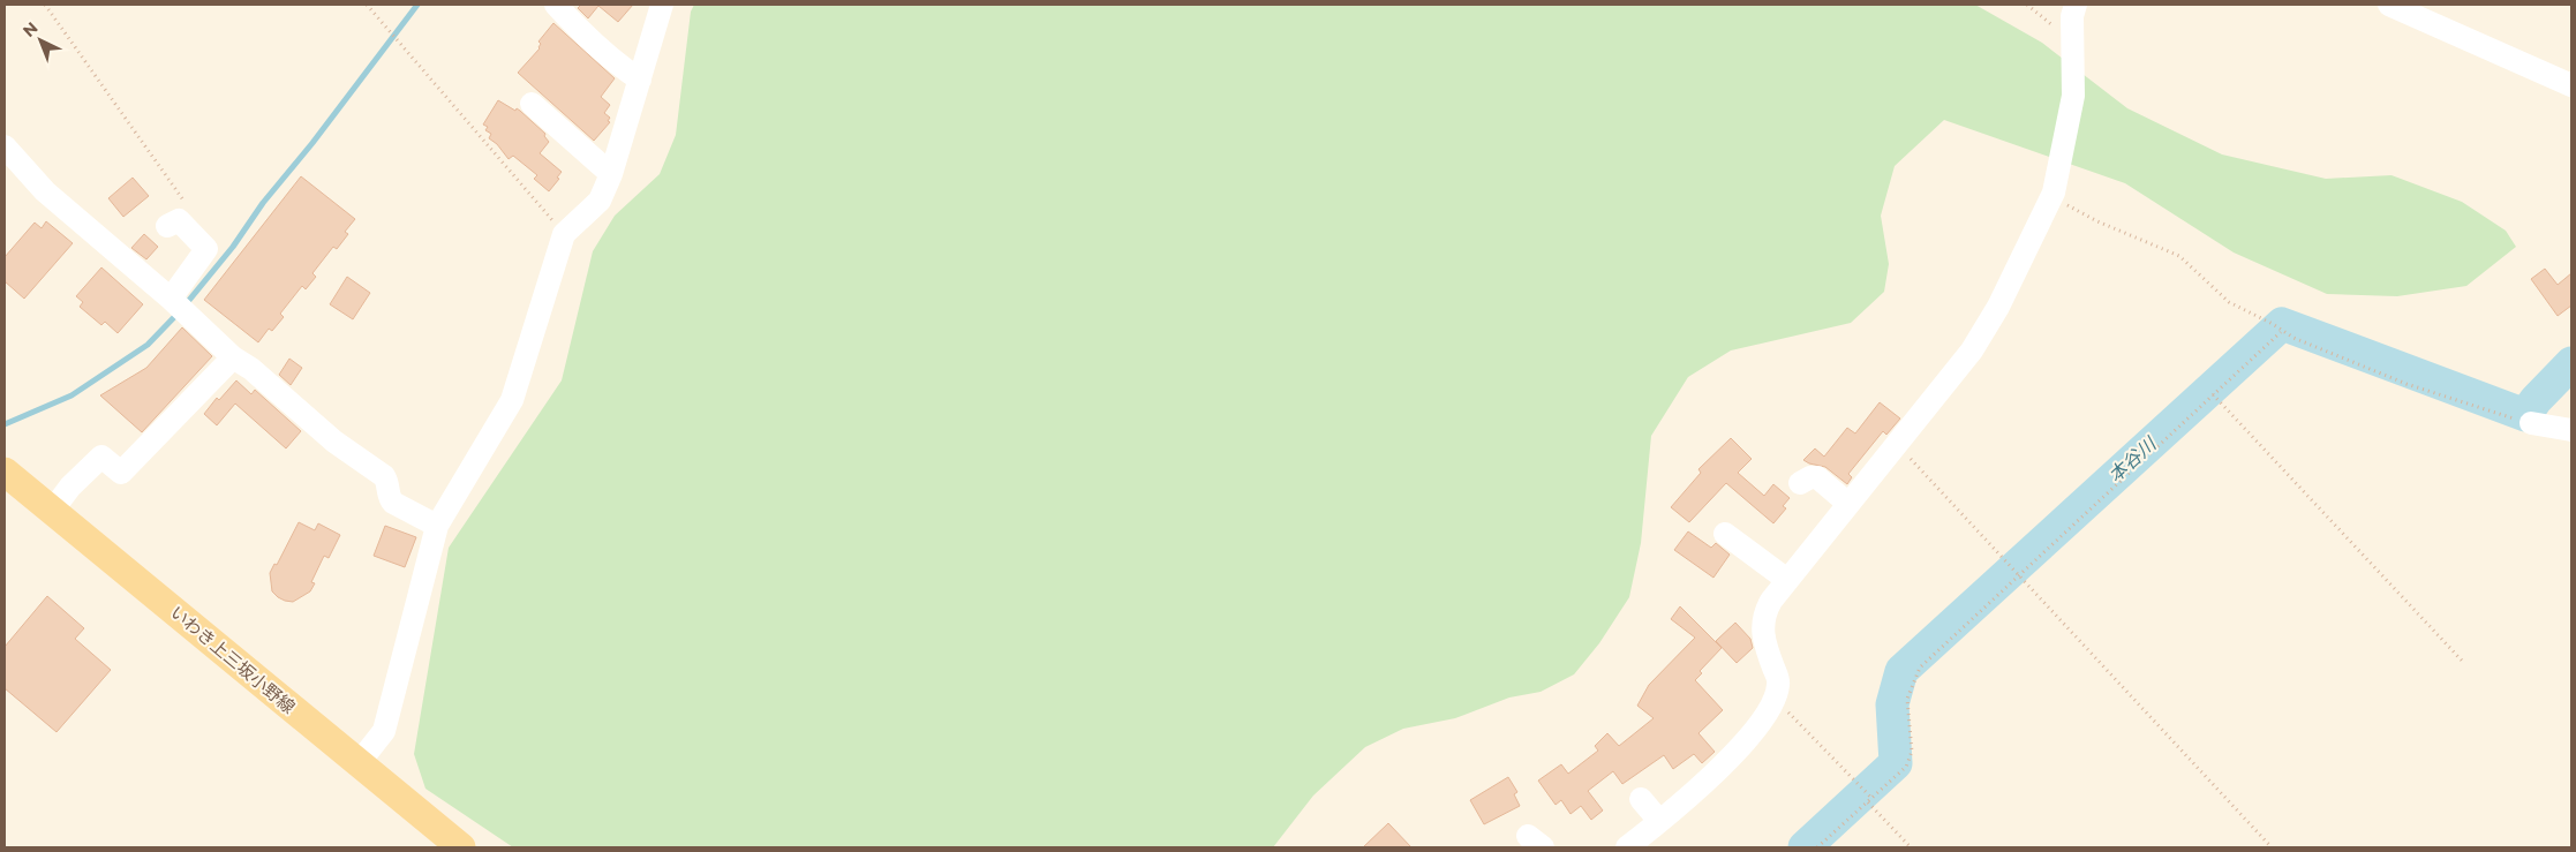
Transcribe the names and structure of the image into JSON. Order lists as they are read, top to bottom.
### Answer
{
  "streets": {
    "main road": ["いわき上三坂小野線"]
  },
  "water": ["本谷川"],
  "north": "top left"
}
